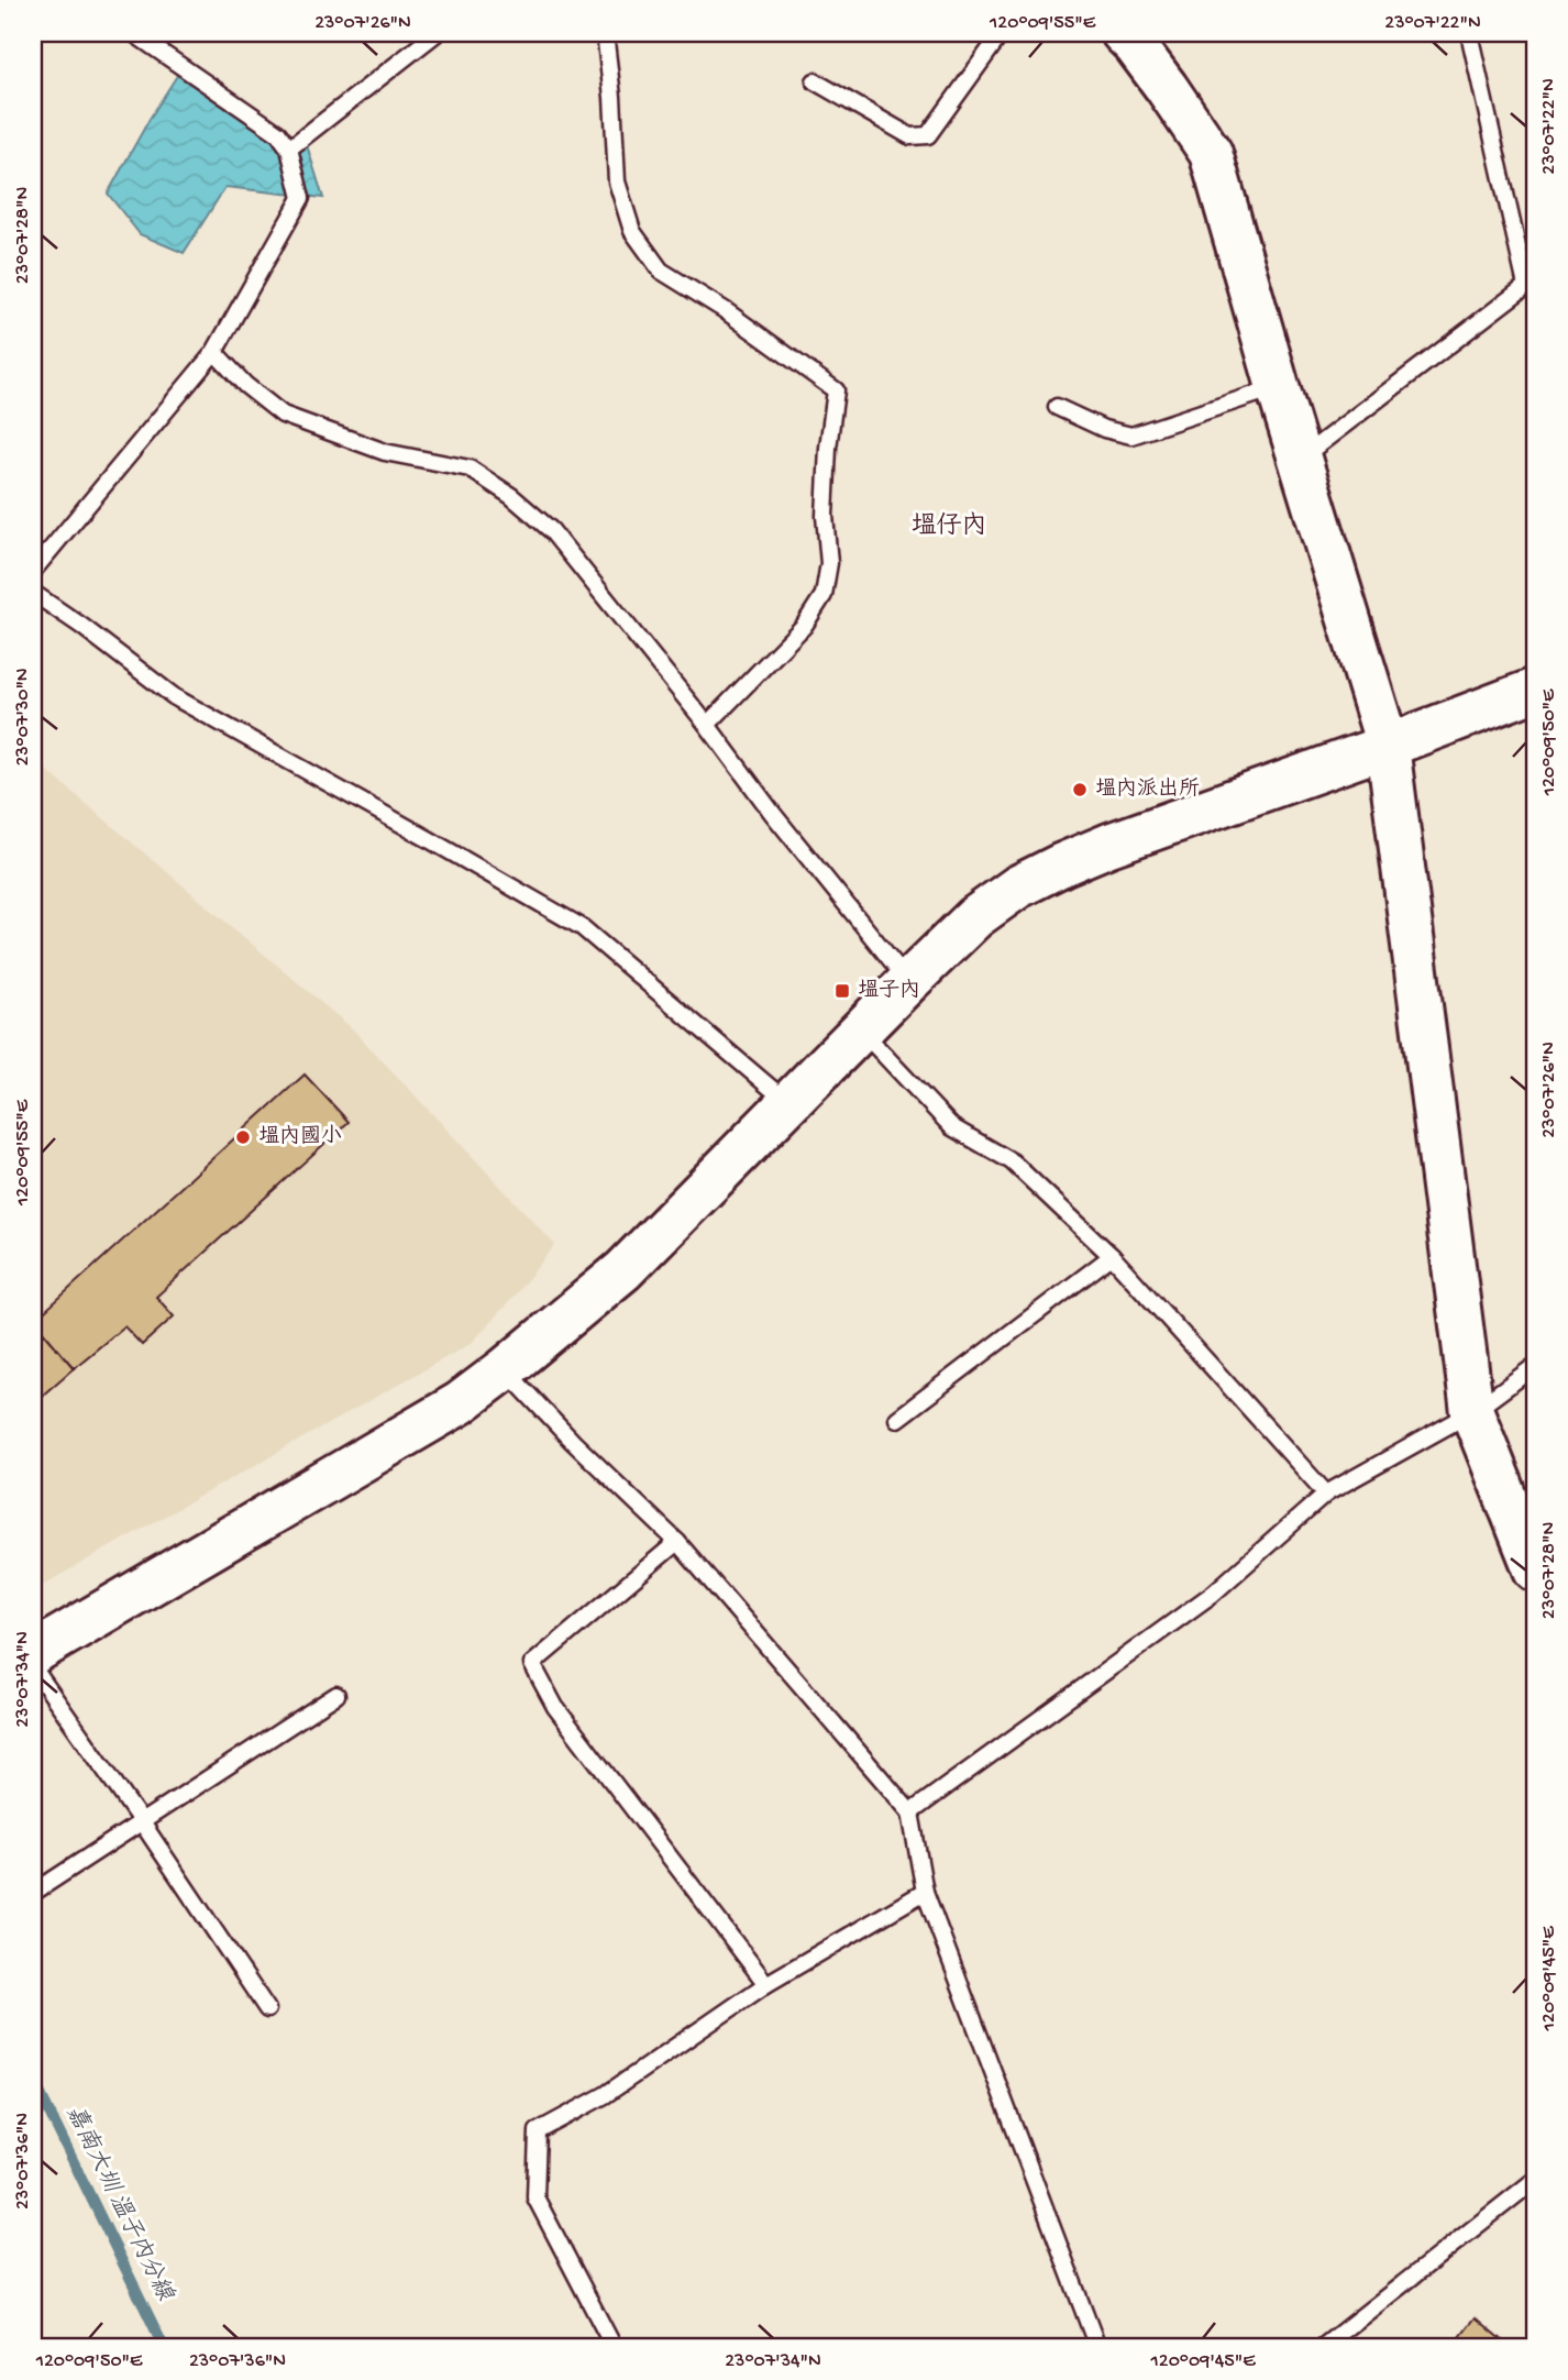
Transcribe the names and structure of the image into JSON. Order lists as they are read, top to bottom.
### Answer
{
  "districts": ["塭仔內"],
  "water": ["嘉南大圳 溫子內分線"],
  "places": {
    "other": ["塭內派出所", "塭內國小"],
    "transit": ["塭子內"]
  },
  "coordinates": [
    "23°07'26\"N",
    "120°09'55\"E",
    "23°07'22\"N",
    "23°07'28\"N",
    "23°07'30\"N",
    "120°09'50\"E",
    "23°07'34\"N",
    "120°09'45\"E",
    "23°07'36\"N"
  ]
}
